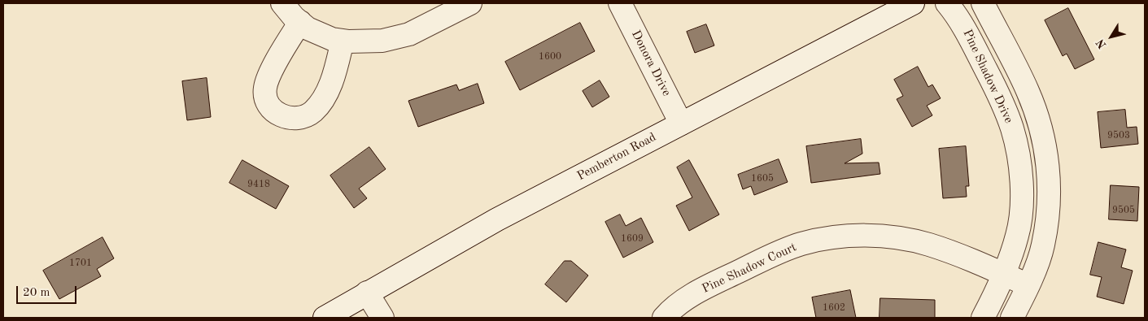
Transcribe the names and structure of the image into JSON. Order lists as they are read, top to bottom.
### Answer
{
  "streets": {
    "street": [
      "Donora Drive",
      "Pine Shadow Drive",
      "Pemberton Road",
      "Pine Shadow Court"
    ]
  },
  "crossings": [
    ["Donora Drive", "Pemberton Road"],
    ["Pine Shadow Drive", "Pine Shadow Court"]
  ],
  "house_numbers": [
    "1600",
    "9503",
    "1605",
    "9418",
    "9505",
    "1609",
    "1701",
    "1602"
  ],
  "scale_bar": "20 m",
  "north": "bottom left"
}
